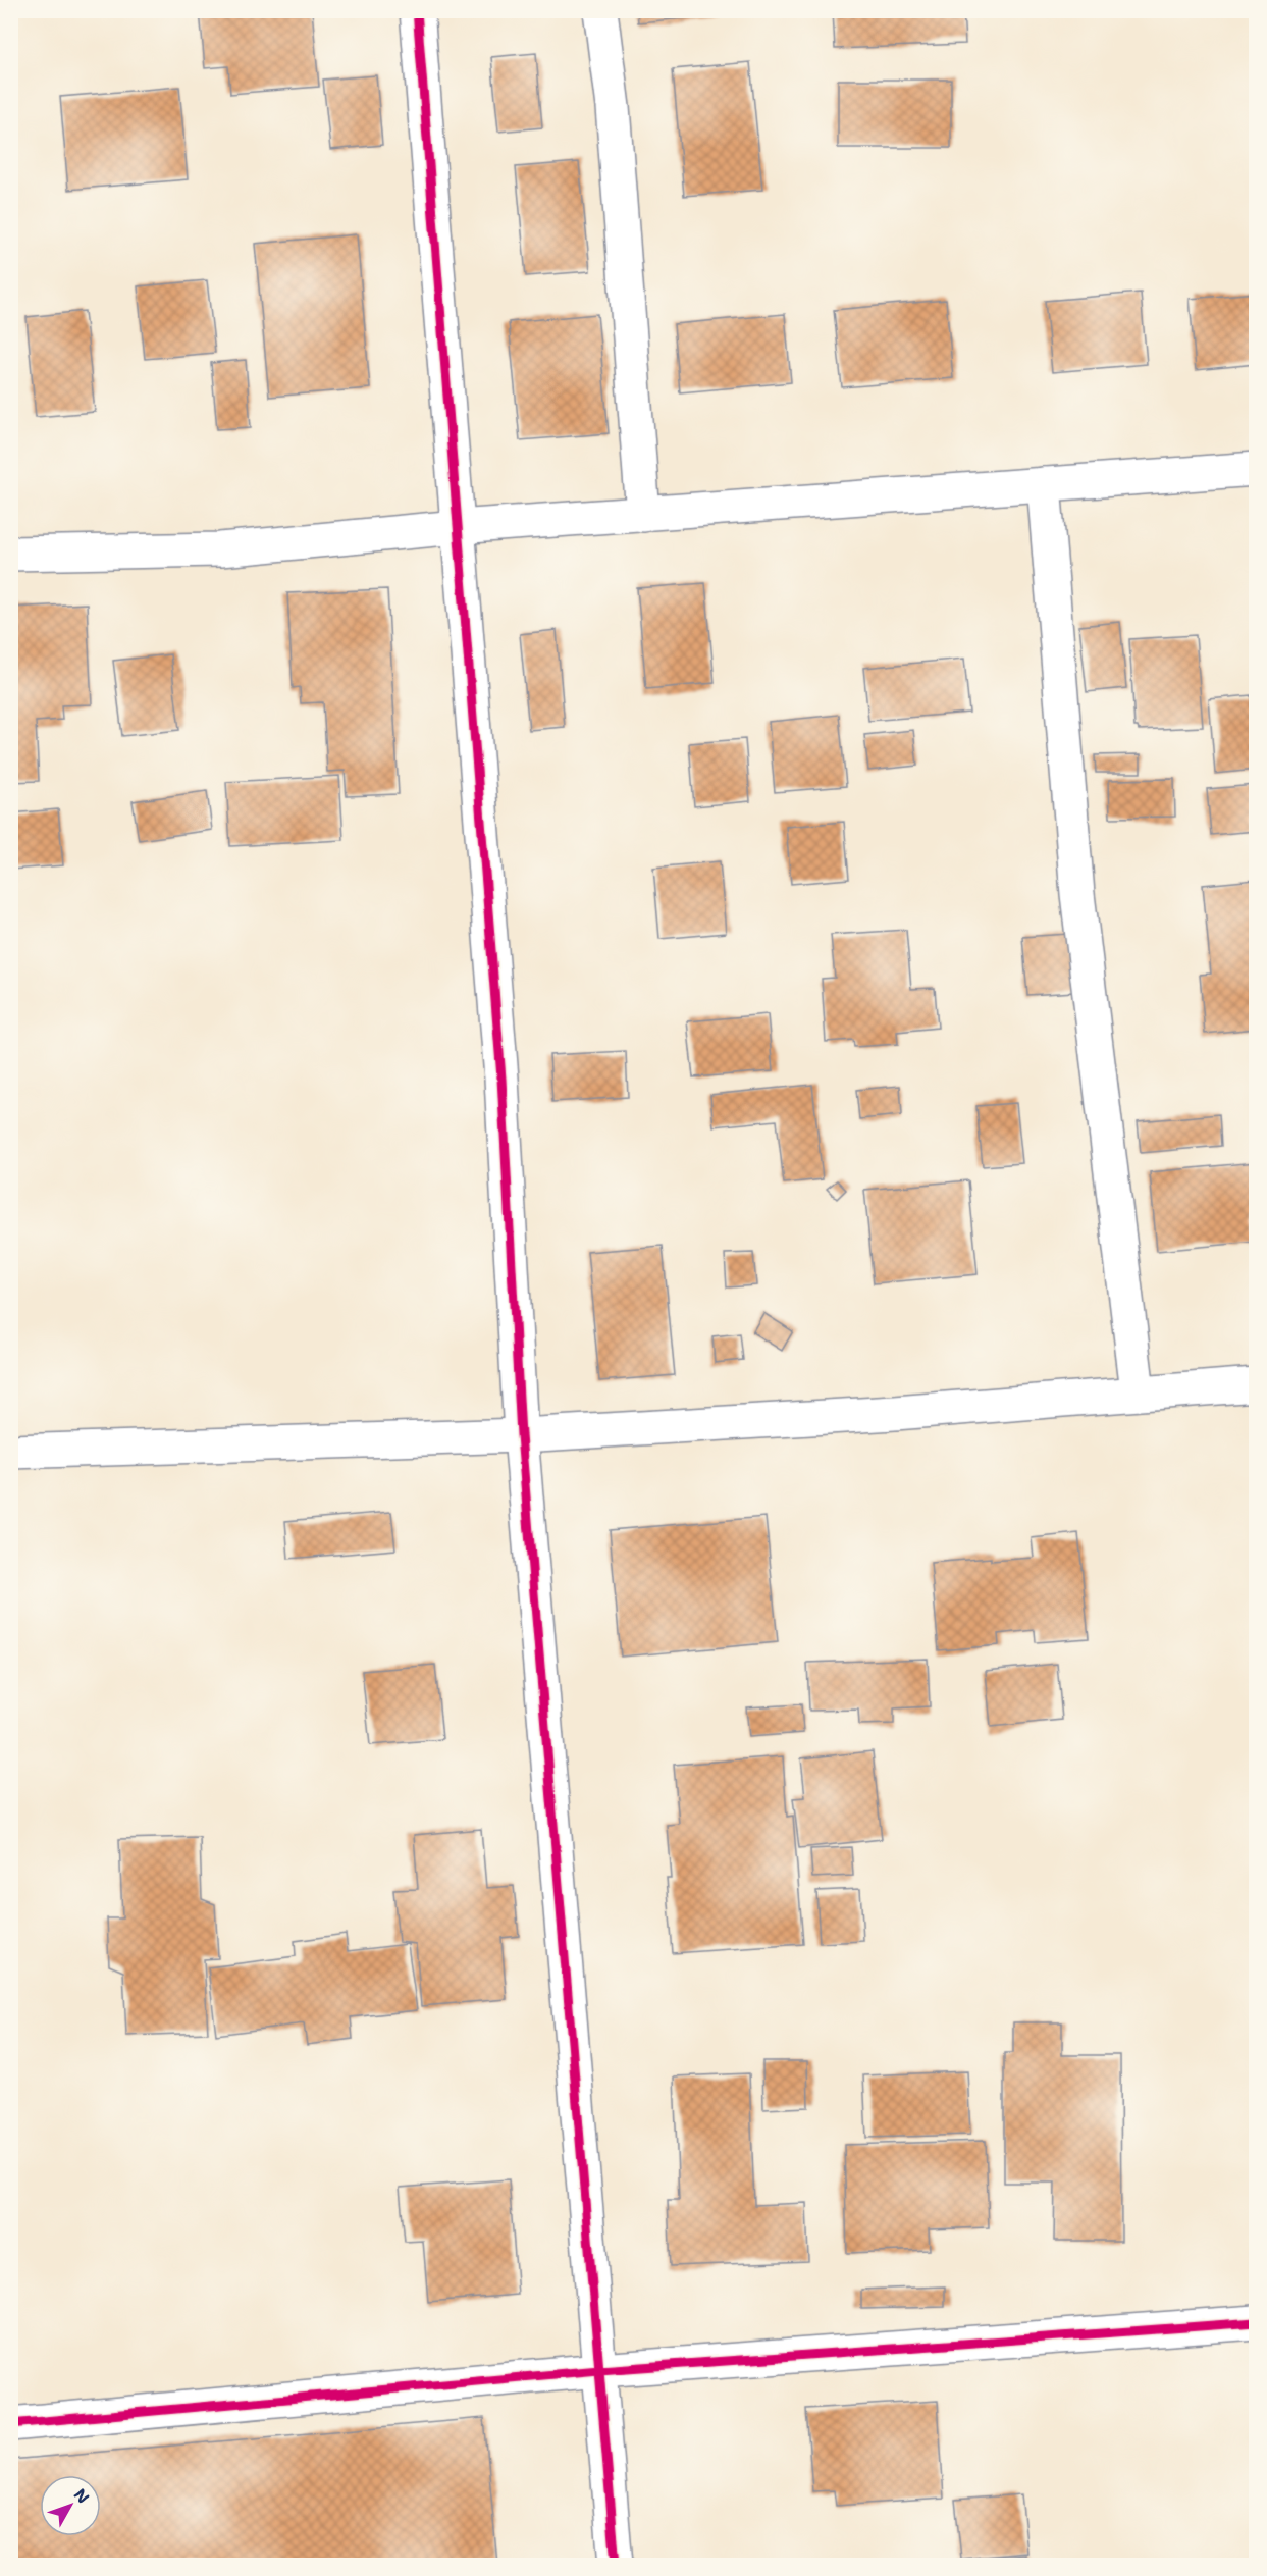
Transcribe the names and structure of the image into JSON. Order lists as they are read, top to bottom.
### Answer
{
  "north": "top right"
}
